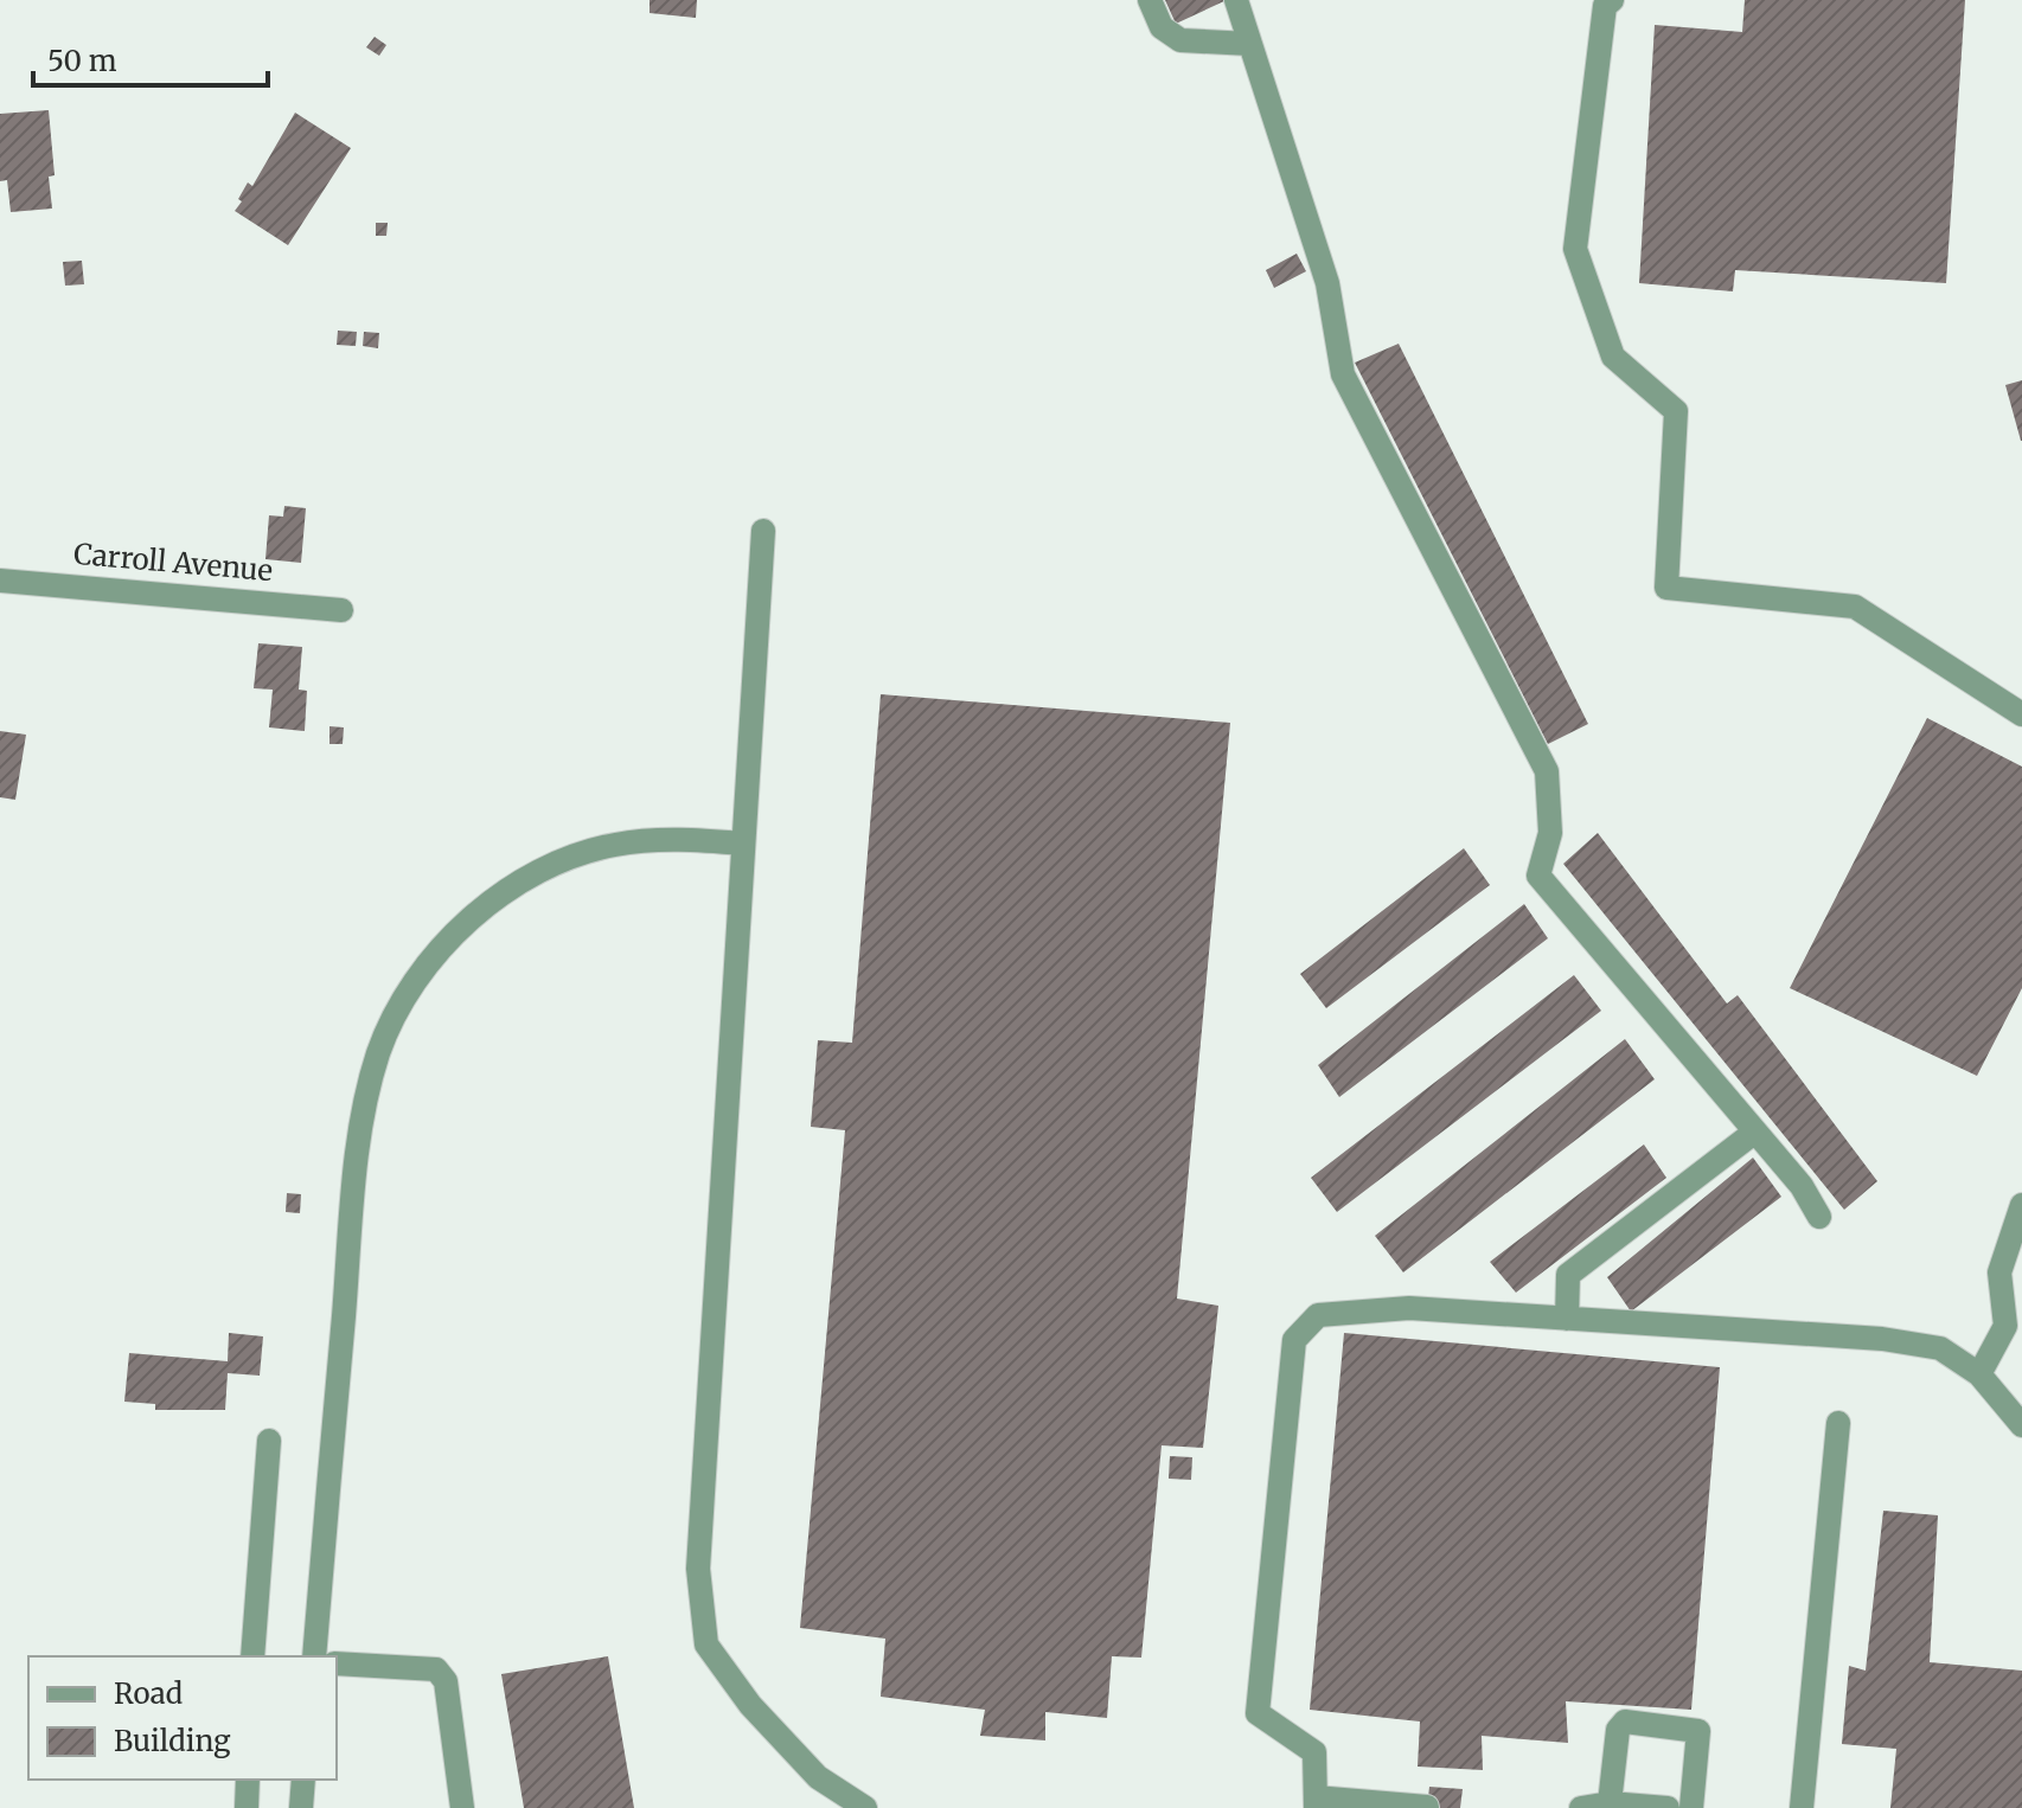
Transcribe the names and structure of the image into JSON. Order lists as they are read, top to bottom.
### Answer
{
  "streets": {
    "lane": ["Carroll Avenue"]
  },
  "legend": ["Road", "Building"],
  "scale_bar": "50 m"
}
